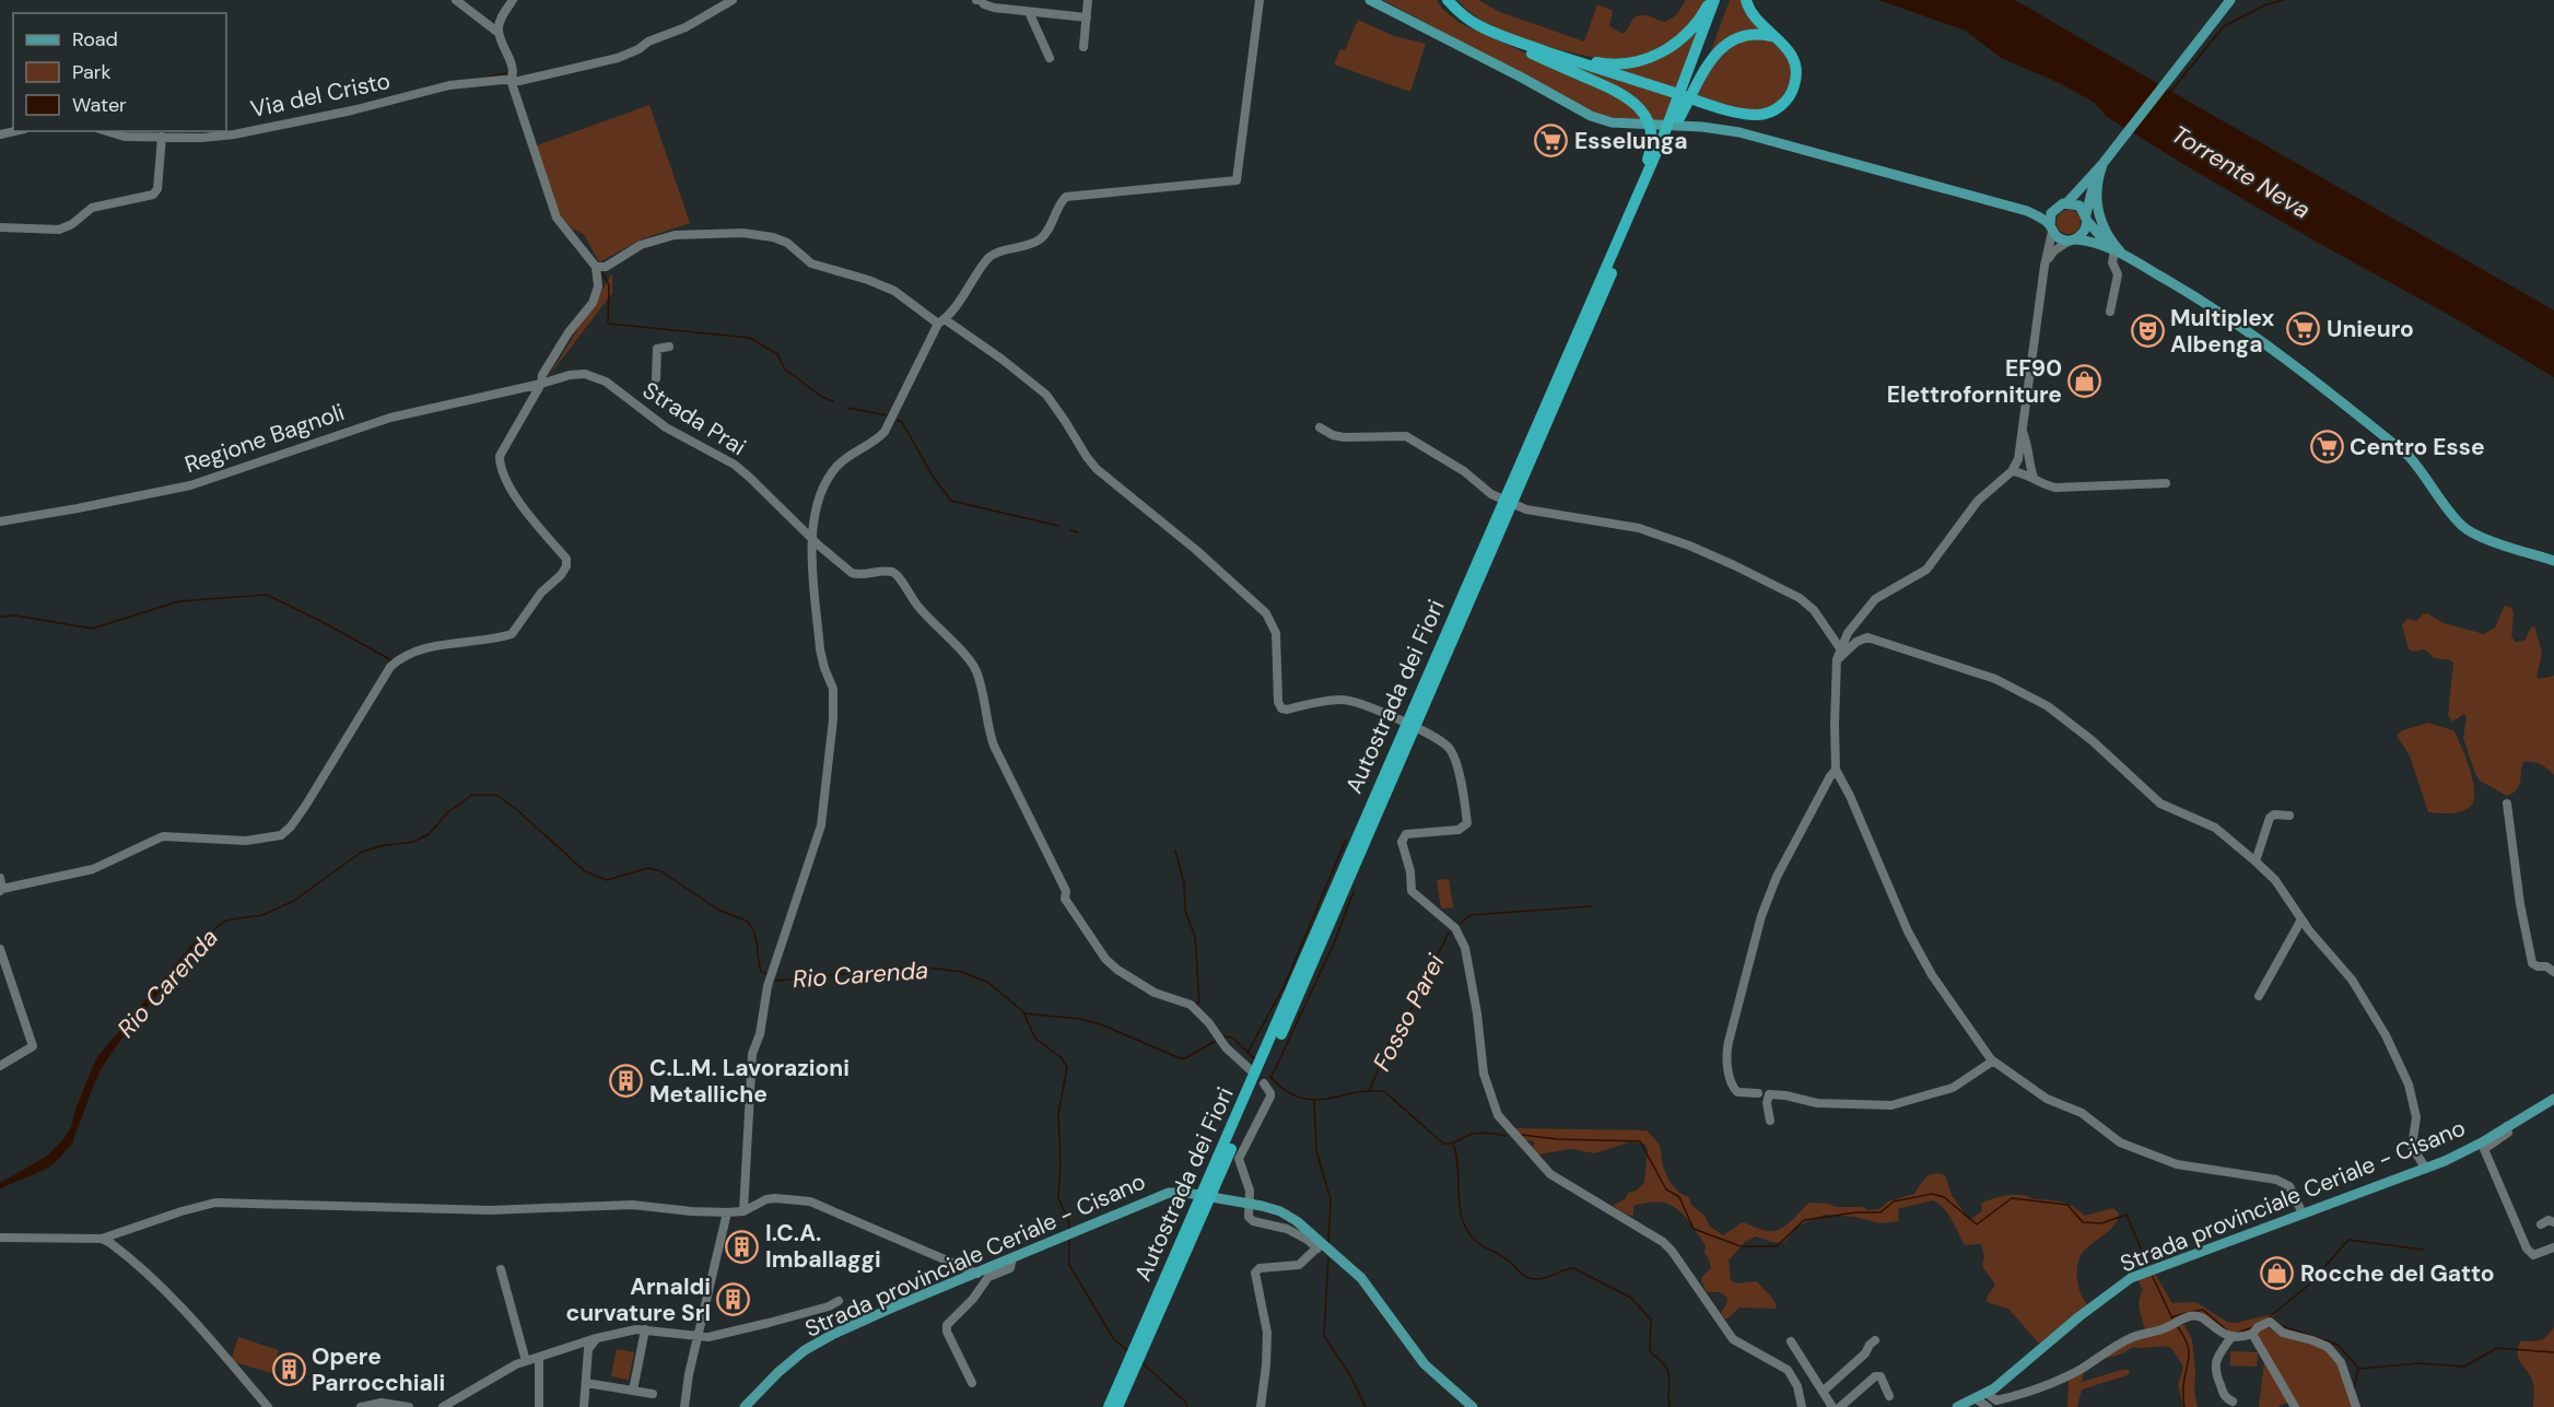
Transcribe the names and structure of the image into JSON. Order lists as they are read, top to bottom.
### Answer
{
  "streets": {
    "highway": ["Autostrada dei Fiori"],
    "main road": ["Strada provinciale Ceriale - Cisano"],
    "street": ["Via del Cristo", "Strada Prai", "Regione Bagnoli"]
  },
  "crossings": [
    ["Strada Prai", "Regione Bagnoli"]
  ],
  "water": ["Torrente Neva", "Rio Carenda", "Fosso Parei"],
  "places": {
    "supermarket": ["Esselunga", "Unieuro", "Centro Esse"],
    "theatre": ["Multiplex Albenga"],
    "shop": ["EF90 Elettroforniture", "Rocche del Gatto"],
    "building": [
      "C.L.M. Lavorazioni Metalliche",
      "I.C.A. Imballaggi",
      "Arnaldi curvature Srl",
      "Opere Parrocchiali"
    ]
  },
  "legend": ["Road", "Park", "Water"]
}
